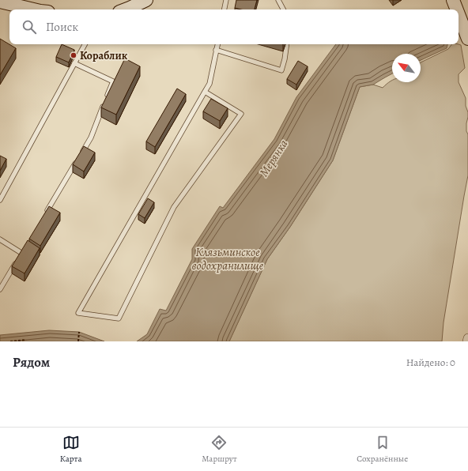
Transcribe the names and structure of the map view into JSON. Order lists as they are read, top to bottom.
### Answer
{
  "water": ["Мерянка", "Клязьминское водохранилище"],
  "places": ["Кораблик"],
  "north": "top left",
  "page": {
    "search": "Поиск",
    "heading": ["Рядом", "Найдено: 0"],
    "nav": ["Карта", "Маршрут", "Сохранённые"]
  }
}
